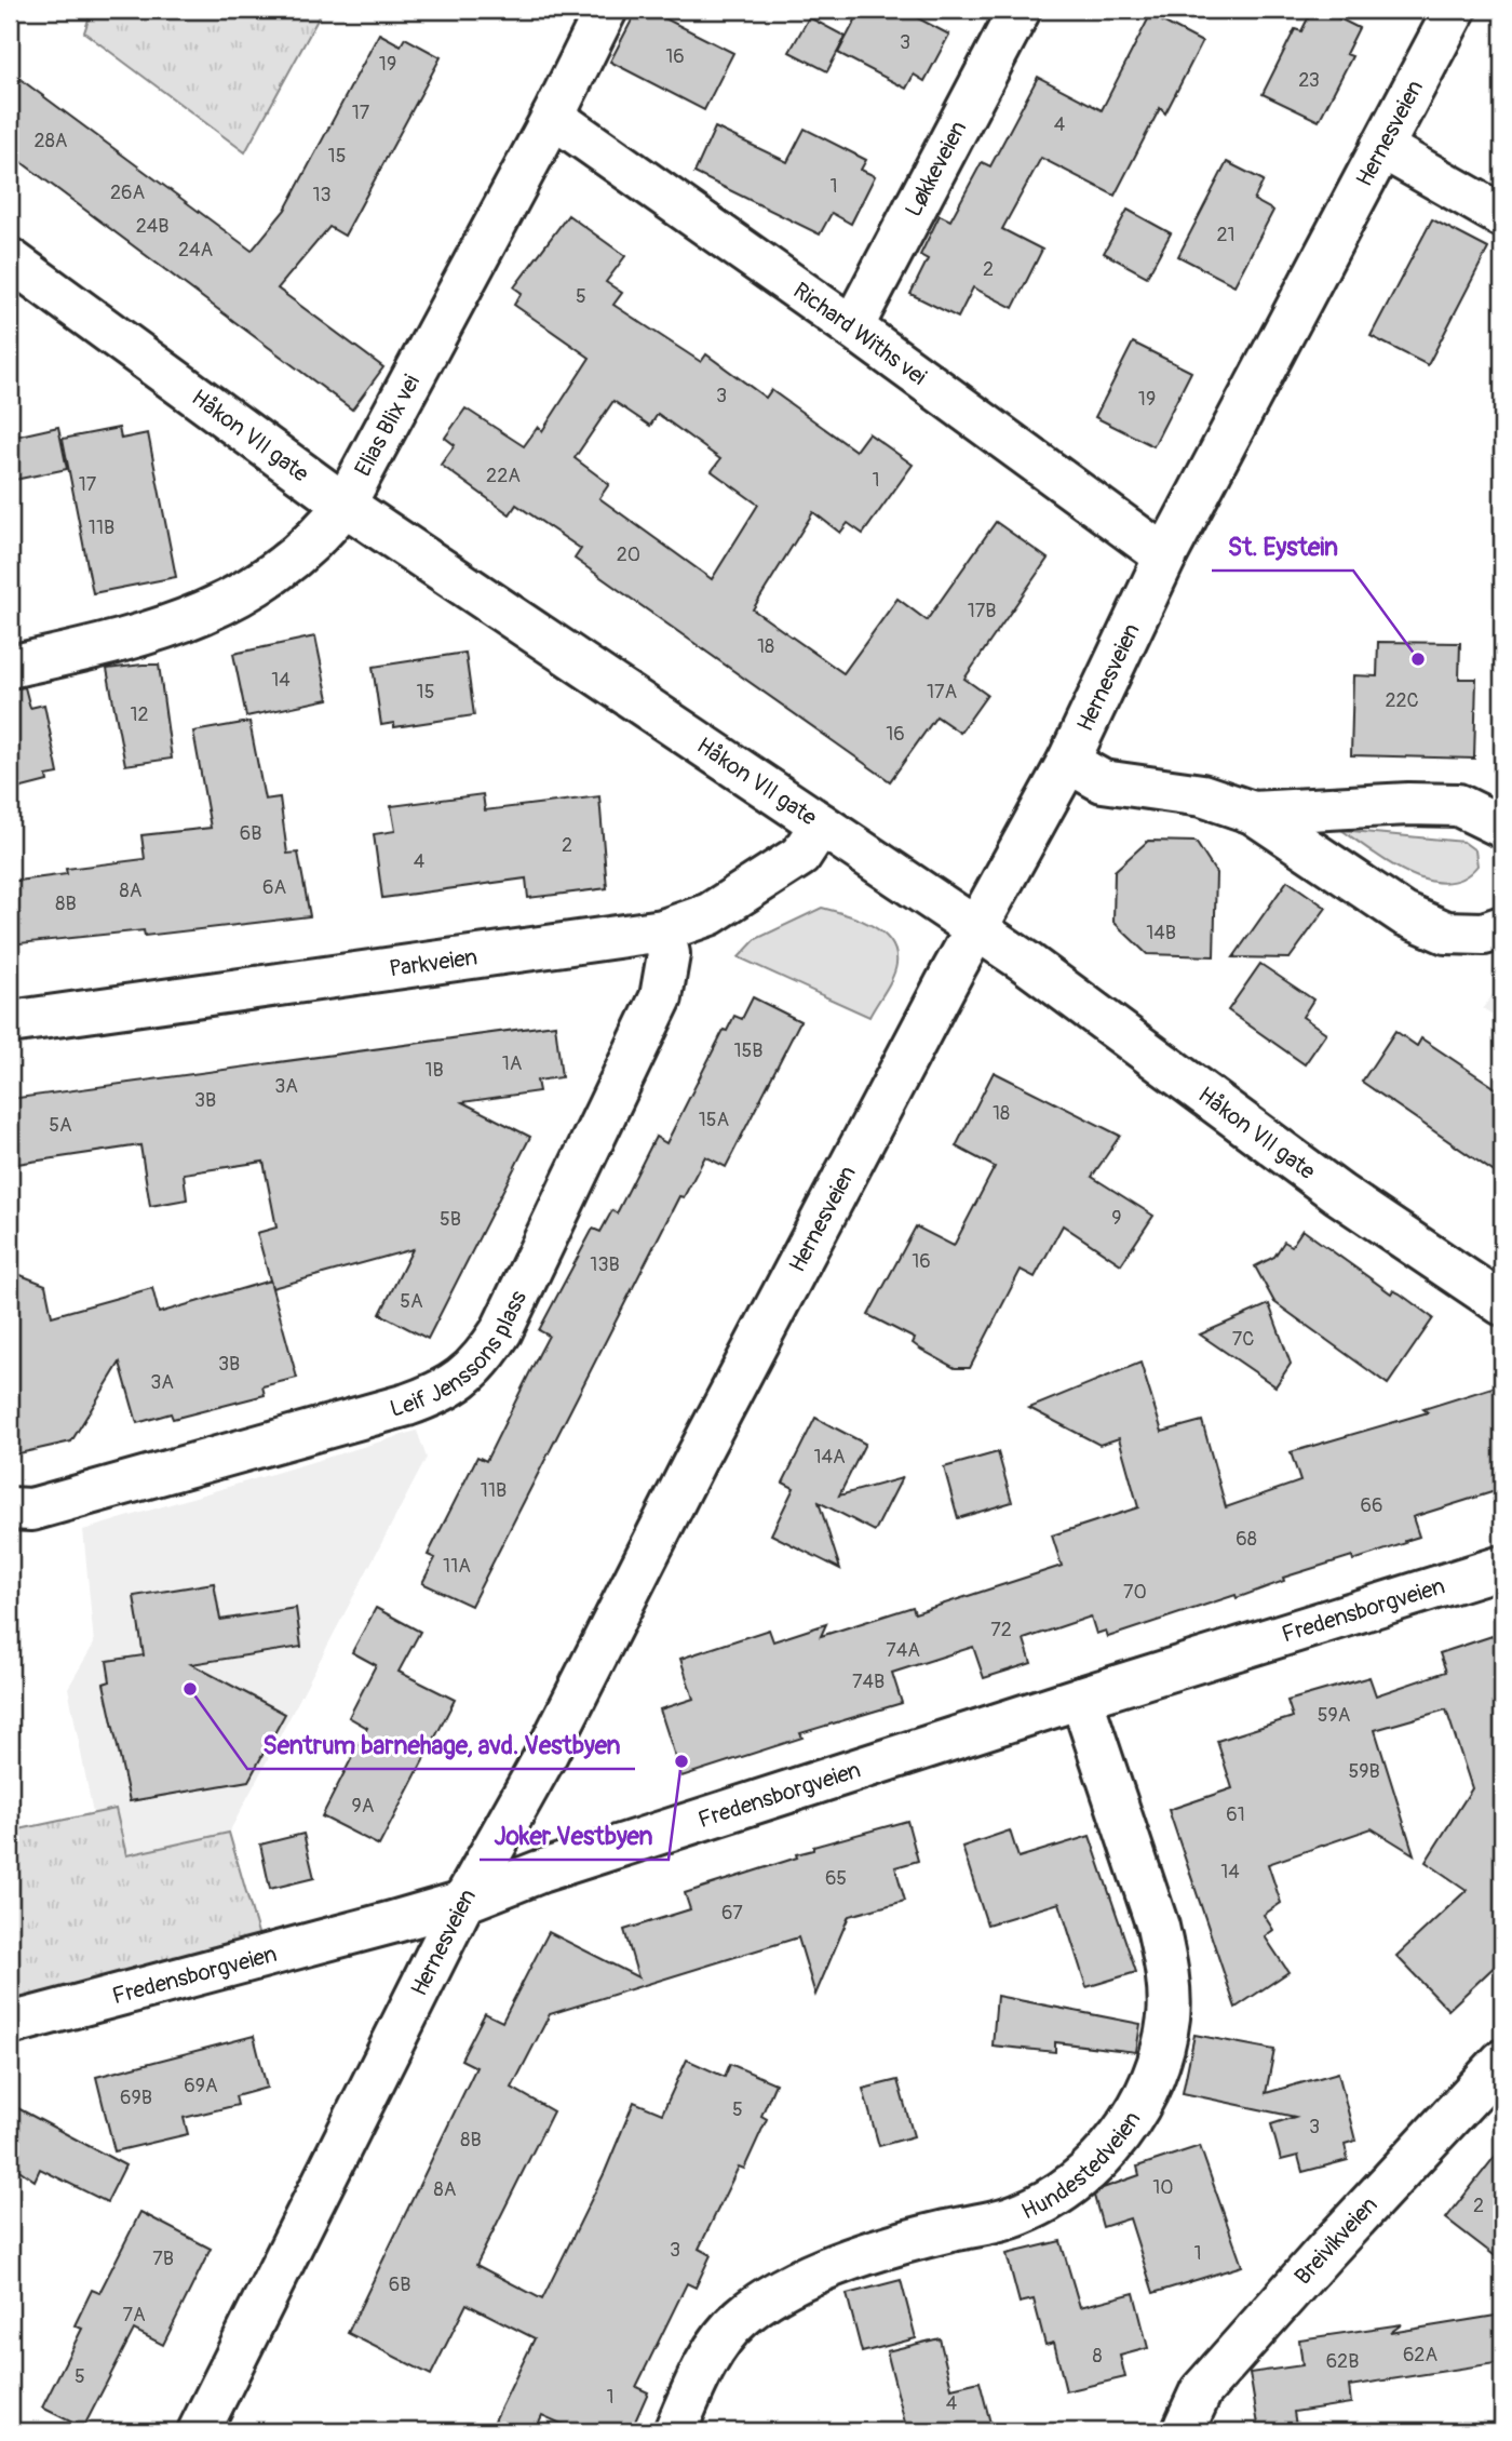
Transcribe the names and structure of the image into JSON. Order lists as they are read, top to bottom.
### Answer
{
  "streets": {
    "street": [
      "Hernesveien",
      "Løkkeveien",
      "Richard Withs vei",
      "Elias Blix vei",
      "Håkon VII gate",
      "Parkveien",
      "Leif Jenssons plass",
      "Fredensborgveien",
      "Hundestedveien",
      "Breivikveien"
    ]
  },
  "crossings": [
    ["Hernesveien", "Richard Withs vei"],
    ["Hernesveien", "Håkon VII gate"],
    ["Hernesveien", "Fredensborgveien"],
    ["Løkkeveien", "Richard Withs vei"],
    ["Richard Withs vei", "Elias Blix vei"],
    ["Elias Blix vei", "Håkon VII gate"],
    ["Håkon VII gate", "Parkveien"],
    ["Parkveien", "Leif Jenssons plass"],
    ["Fredensborgveien", "Hundestedveien"]
  ],
  "places": ["St. Eystein", "Sentrum barnehage, avd. Vestbyen", "Joker Vestbyen"],
  "house_numbers": [
    "3",
    "16",
    "19",
    "23",
    "17",
    "4",
    "28A",
    "15",
    "1",
    "26A",
    "13",
    "24B",
    "21",
    "24A",
    "2",
    "5",
    "3",
    "19",
    "22A",
    "1",
    "17",
    "11B",
    "20",
    "17B",
    "18",
    "14",
    "15",
    "17A",
    "22C",
    "12",
    "16",
    "6B",
    "2",
    "4",
    "6A",
    "8A",
    "8B",
    "14B",
    "15B",
    "1A",
    "1B",
    "3A",
    "3B",
    "18",
    "15A",
    "5A",
    "9",
    "5B",
    "16",
    "13B",
    "5A",
    "7C",
    "3B",
    "3A",
    "14A",
    "11B",
    "66",
    "68",
    "11A",
    "70",
    "72",
    "74A",
    "74B",
    "59A",
    "59B",
    "9A",
    "61",
    "14",
    "65",
    "67",
    "69A",
    "69B",
    "5",
    "3",
    "8B",
    "10",
    "8A",
    "2",
    "3",
    "1",
    "7B",
    "6B",
    "7A",
    "62A",
    "8",
    "62B",
    "5",
    "1",
    "4"
  ]
}
